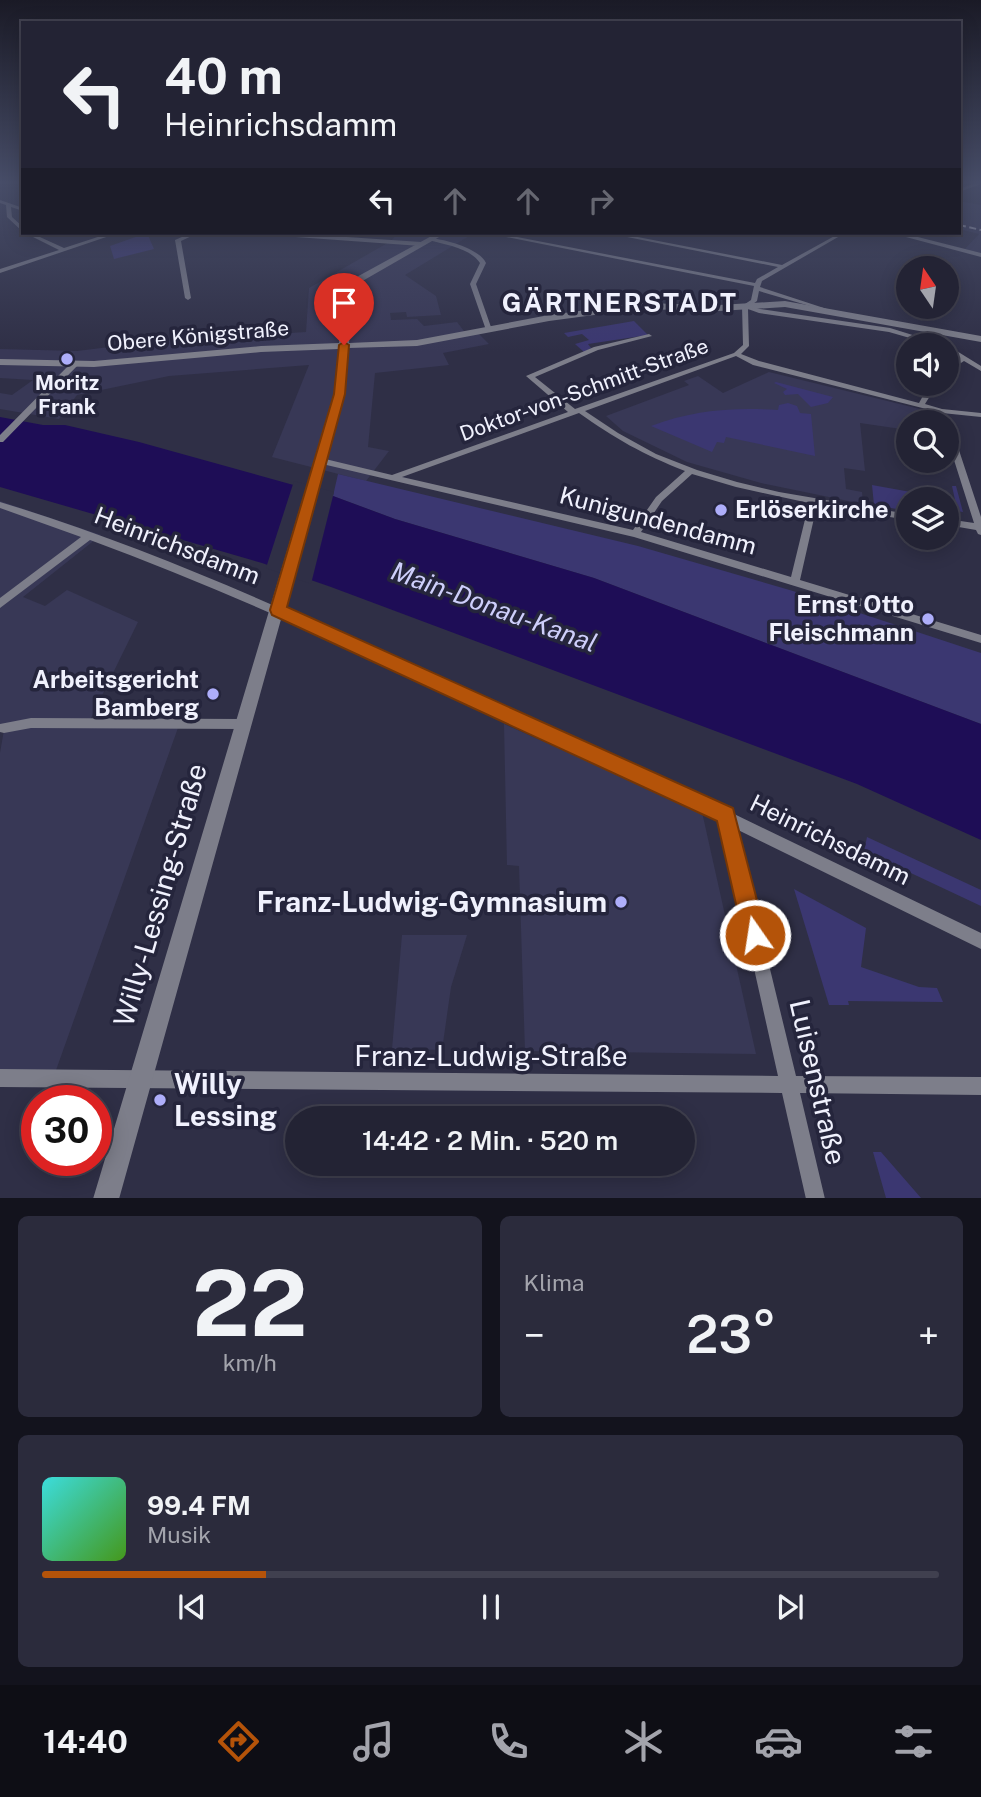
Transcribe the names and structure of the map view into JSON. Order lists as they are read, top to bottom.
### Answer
{
  "streets": {
    "street": [
      "Obere Königstraße",
      "Doktor-von-Schmitt-Straße",
      "Kunigundendamm",
      "Heinrichsdamm",
      "Willy-Lessing-Straße",
      "Franz-Ludwig-Straße",
      "Luisenstraße"
    ]
  },
  "crossings": [
    ["Obere Königstraße", "Doktor-von-Schmitt-Straße"],
    ["Obere Königstraße", "Willy-Lessing-Straße"],
    ["Doktor-von-Schmitt-Straße", "Kunigundendamm"],
    ["Kunigundendamm", "Willy-Lessing-Straße"],
    ["Heinrichsdamm", "Willy-Lessing-Straße"],
    ["Heinrichsdamm", "Luisenstraße"],
    ["Willy-Lessing-Straße", "Franz-Ludwig-Straße"],
    ["Franz-Ludwig-Straße", "Luisenstraße"]
  ],
  "districts": ["GÄRTNERSTADT"],
  "water": ["Main-Donau-Kanal"],
  "places": [
    "Moritz Frank",
    "Erlöserkirche",
    "Ernst Otto Fleischmann",
    "Arbeitsgericht Bamberg",
    "Franz-Ludwig-Gymnasium",
    "Willy Lessing"
  ],
  "north": "top",
  "page": {
    "turn": ["40 m", "Heinrichsdamm"],
    "limit": "30",
    "trip": "14:42 · 2 Min. · 520 m",
    "tile": [
      ["22", "km/h"],
      "Klima"
    ],
    "heat": ["−", "23°", "+"],
    "song": ["99.4 FM", "Musik"],
    "tabs": "14:40"
  }
}
